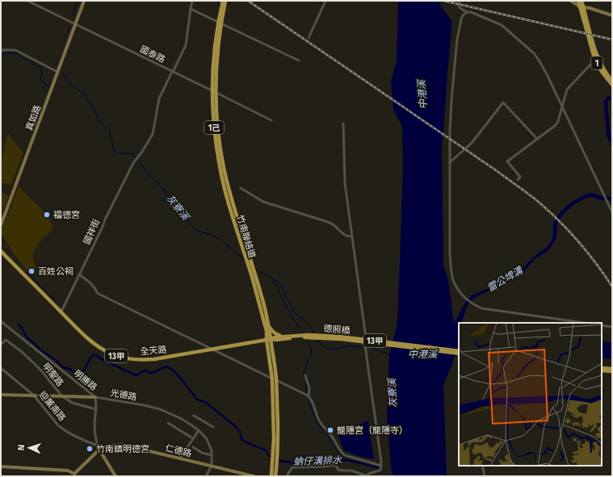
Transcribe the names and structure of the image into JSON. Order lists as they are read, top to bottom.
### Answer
{
  "streets": {
    "main road": [
      "1",
      "1己",
      "竹南聯絡道",
      "德照橋",
      "13甲",
      "全天路"
    ],
    "street": [
      "國泰路",
      "真如路",
      "國祥街",
      "明聖路",
      "明勝路",
      "光德路",
      "迎薰南路",
      "仁德路"
    ]
  },
  "crossings": [
    ["國泰路", "真如路"],
    ["國泰路", "國祥街"],
    ["國泰路", "竹南聯絡道"],
    ["國祥街", "全天路"],
    ["竹南聯絡道", "13甲"],
    ["竹南聯絡道", "全天路"],
    ["德照橋", "13甲"],
    ["13甲", "全天路"],
    ["明聖路", "明勝路"],
    ["明聖路", "光德路"],
    ["明勝路", "光德路"],
    ["明勝路", "迎薰南路"],
    ["明勝路", "仁德路"],
    ["光德路", "迎薰南路"],
    ["光德路", "仁德路"]
  ],
  "water": [
    "中港溪",
    "灰寮溪",
    "雷公埤溝",
    "蚋仔溝排水"
  ],
  "places": [
    "福德宮",
    "百姓公祠",
    "龍隱宮（龍隱寺）",
    "竹南鎮明德宮"
  ],
  "north": "left"
}
